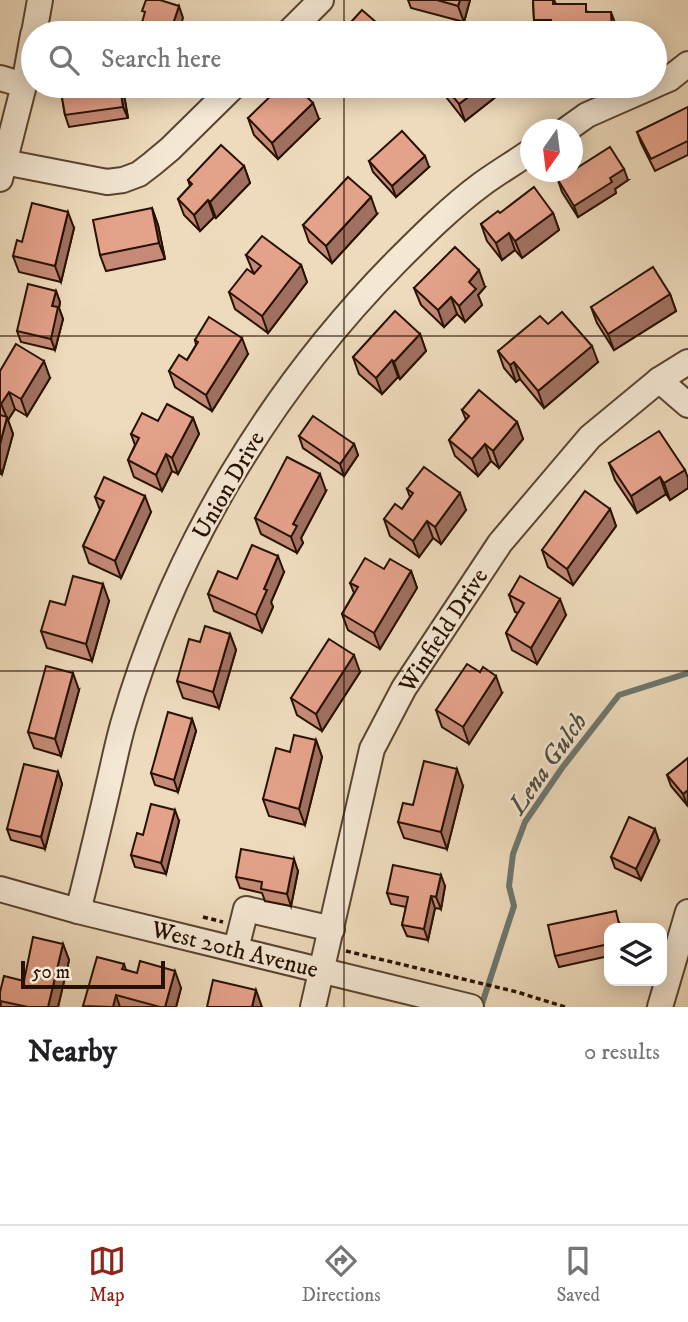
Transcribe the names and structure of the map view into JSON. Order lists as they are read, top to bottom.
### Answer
{
  "streets": {
    "street": ["Union Drive", "Winfield Drive", "West 20th Avenue"]
  },
  "crossings": [
    ["Union Drive", "West 20th Avenue"],
    ["Winfield Drive", "West 20th Avenue"]
  ],
  "water": ["Lena Gulch"],
  "scale_bar": "50 m",
  "north": "bottom",
  "page": {
    "search": "Search here",
    "scale": "50 m",
    "heading": ["Nearby", "0 results"],
    "nav": ["Map", "Directions", "Saved"]
  }
}
